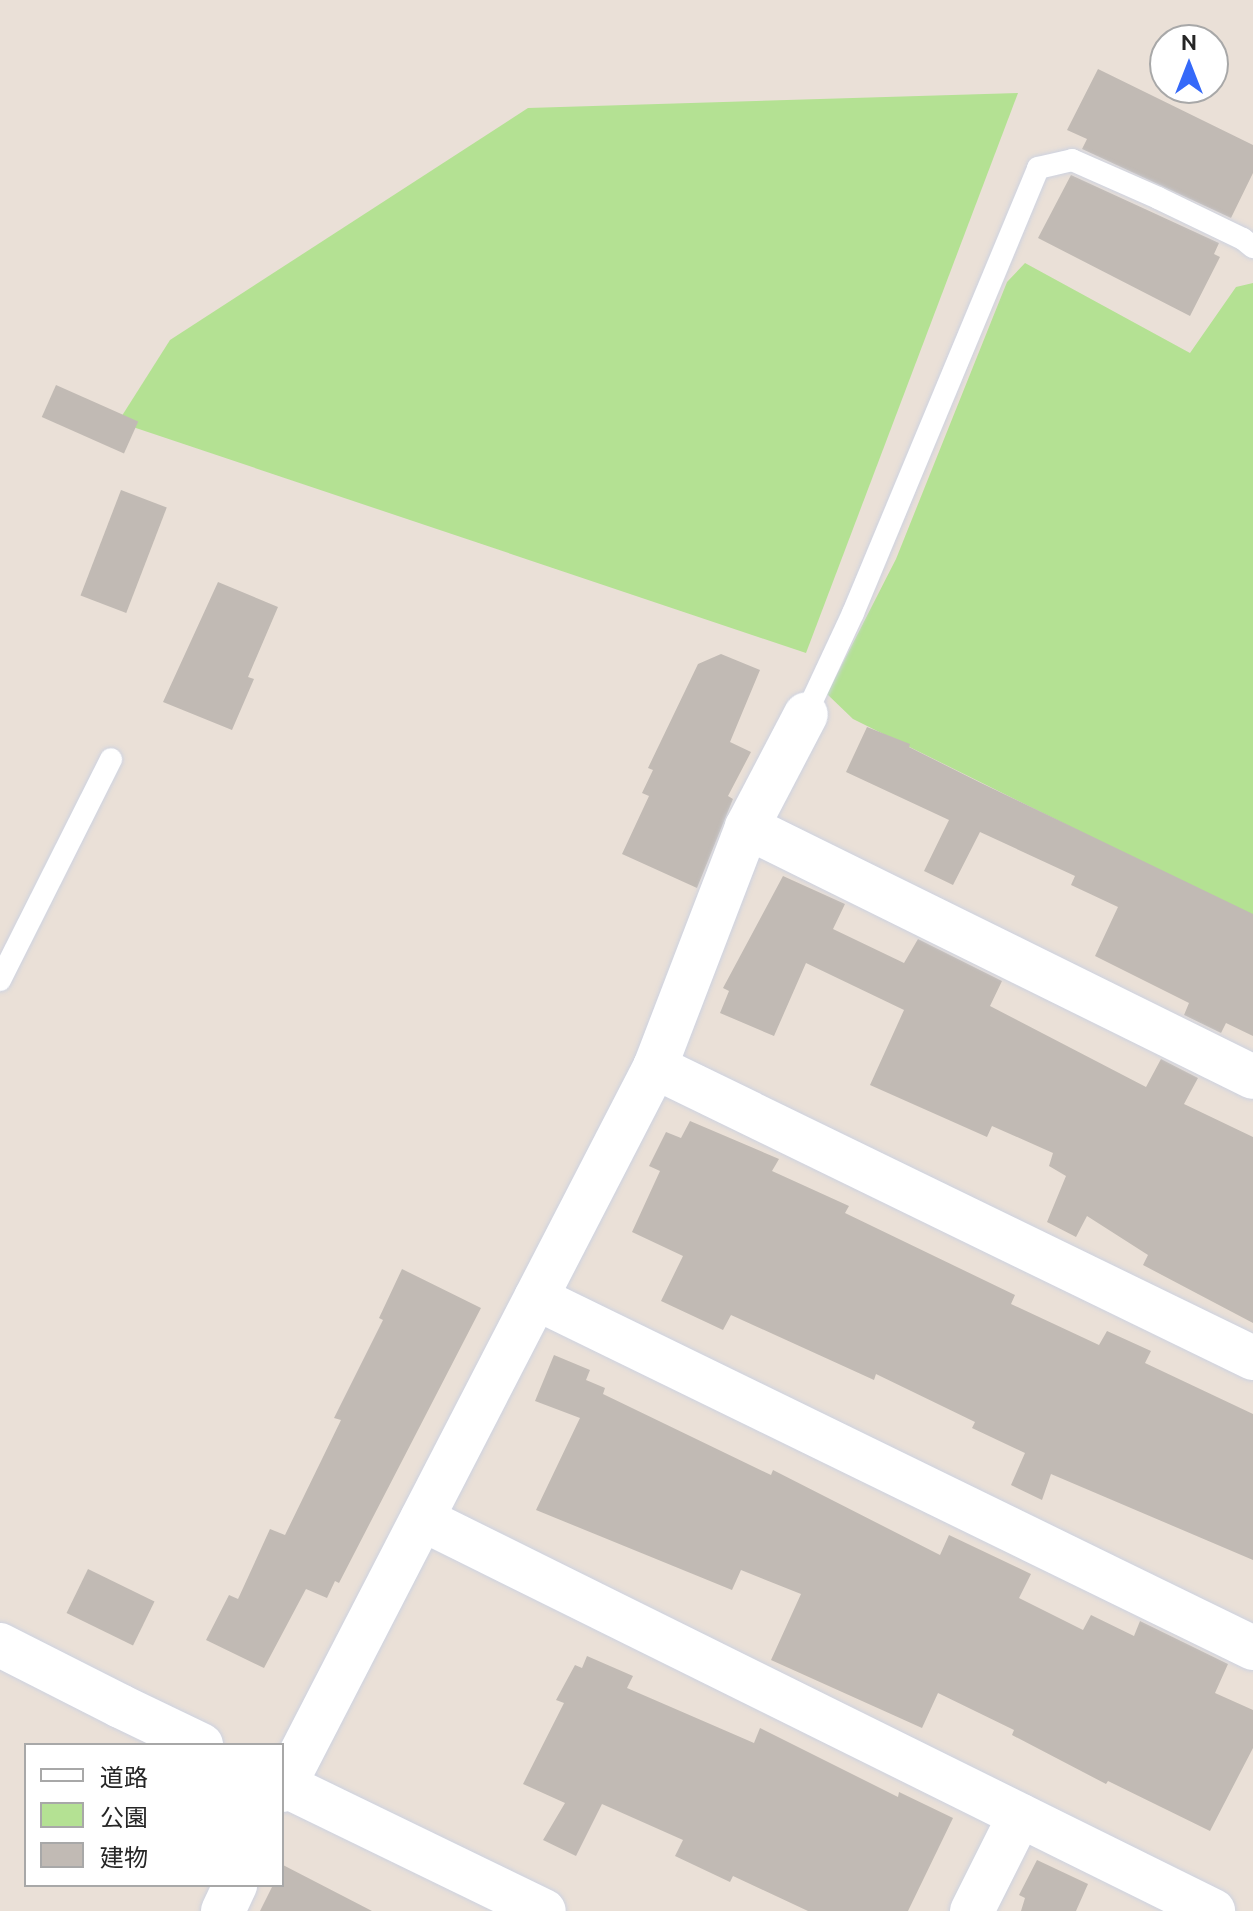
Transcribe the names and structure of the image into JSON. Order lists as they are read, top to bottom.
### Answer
{
  "legend": ["道路", "公園", "建物"],
  "north": "top"
}
